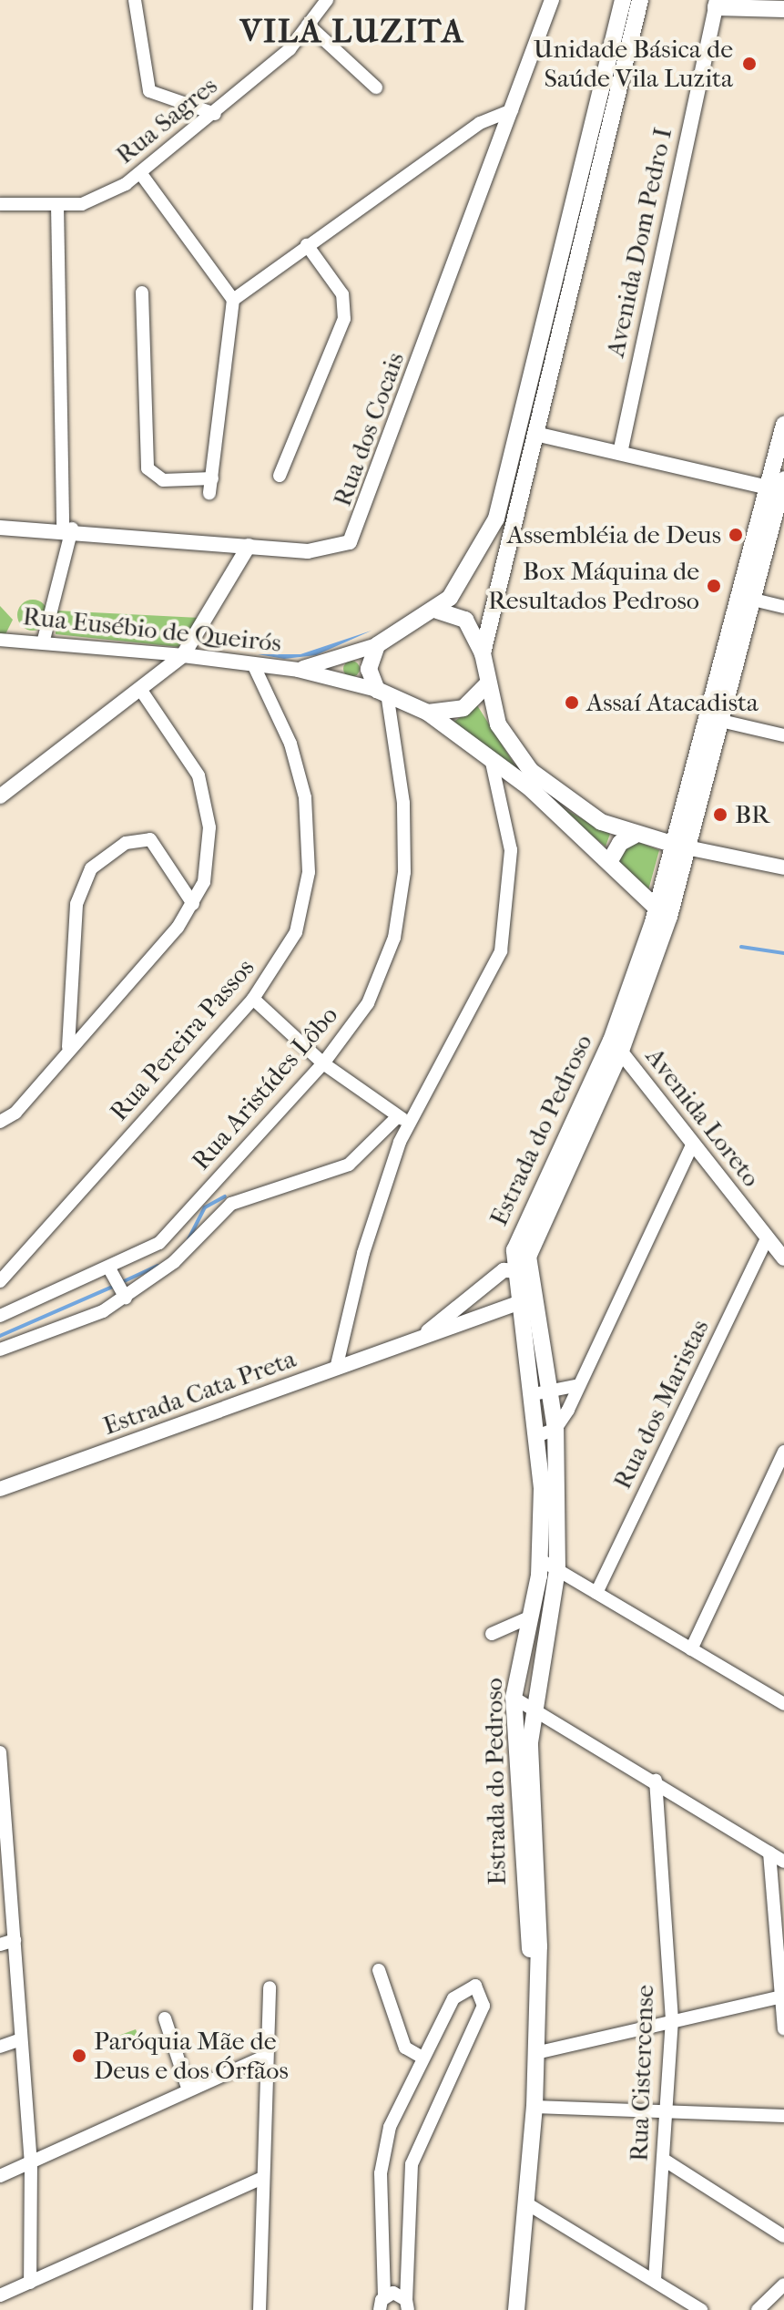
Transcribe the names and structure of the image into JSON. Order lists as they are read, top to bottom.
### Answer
{
  "streets": {
    "main road": ["Rua Eusébio de Queirós", "Estrada do Pedroso"],
    "street": [
      "Rua Sagres",
      "Avenida Dom Pedro I",
      "Rua dos Cocais",
      "Rua Pereira Passos",
      "Rua Aristídes Lôbo",
      "Avenida Loreto",
      "Estrada Cata Preta",
      "Rua dos Maristas",
      "Rua Cistercense"
    ]
  },
  "crossings": [
    ["Rua Eusébio de Queirós", "Rua Pereira Passos"],
    ["Rua Eusébio de Queirós", "Rua Aristídes Lôbo"],
    ["Rua Eusébio de Queirós", "Estrada do Pedroso"],
    ["Avenida Loreto", "Estrada do Pedroso"],
    ["Avenida Loreto", "Rua dos Maristas"],
    ["Estrada do Pedroso", "Estrada Cata Preta"]
  ],
  "districts": ["VILA LUZITA"],
  "places": [
    "Unidade Básica de Saúde Vila Luzita",
    "Assembléia de Deus",
    "Box Máquina de Resultados Pedroso",
    "Assaí Atacadista",
    "BR",
    "Paróquia Mãe de Deus e dos Órfãos"
  ]
}
